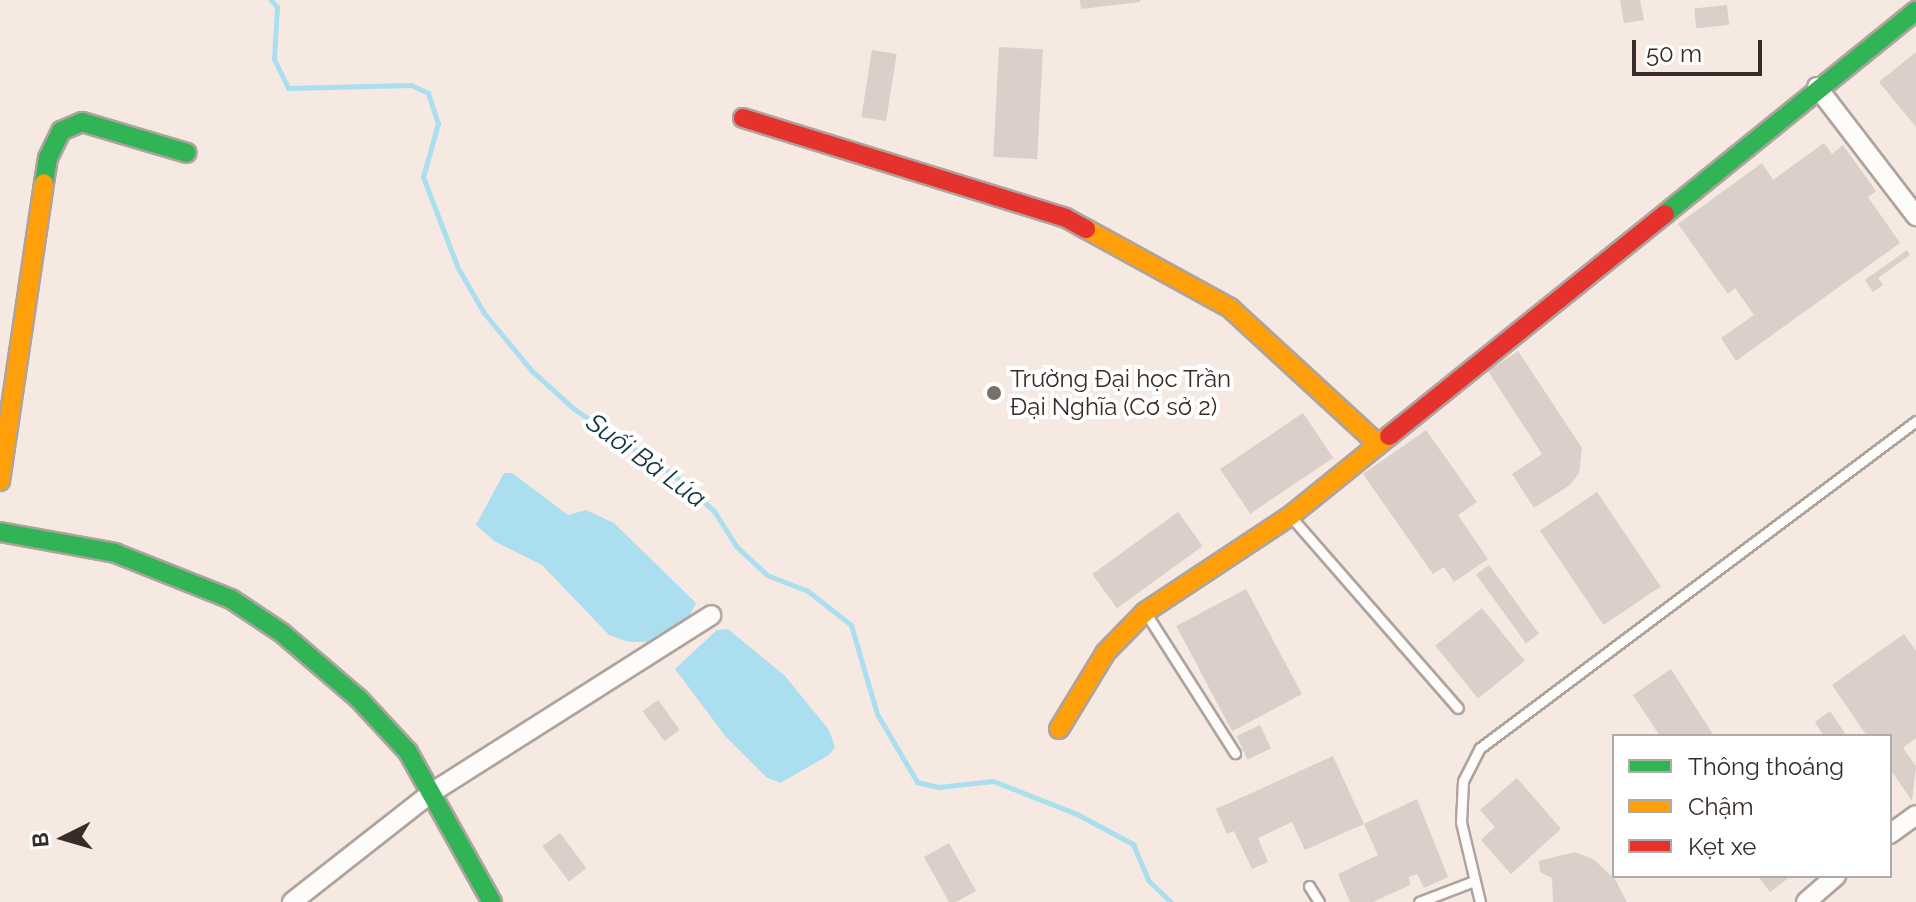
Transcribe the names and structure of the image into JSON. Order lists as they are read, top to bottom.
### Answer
{
  "water": ["Suối Bà Lúa"],
  "places": ["Trường Đại học Trần Đại Nghĩa (Cơ sở 2)"],
  "legend": ["Thông thoáng", "Chậm", "Kẹt xe"],
  "scale_bar": "50 m",
  "north": "left"
}
